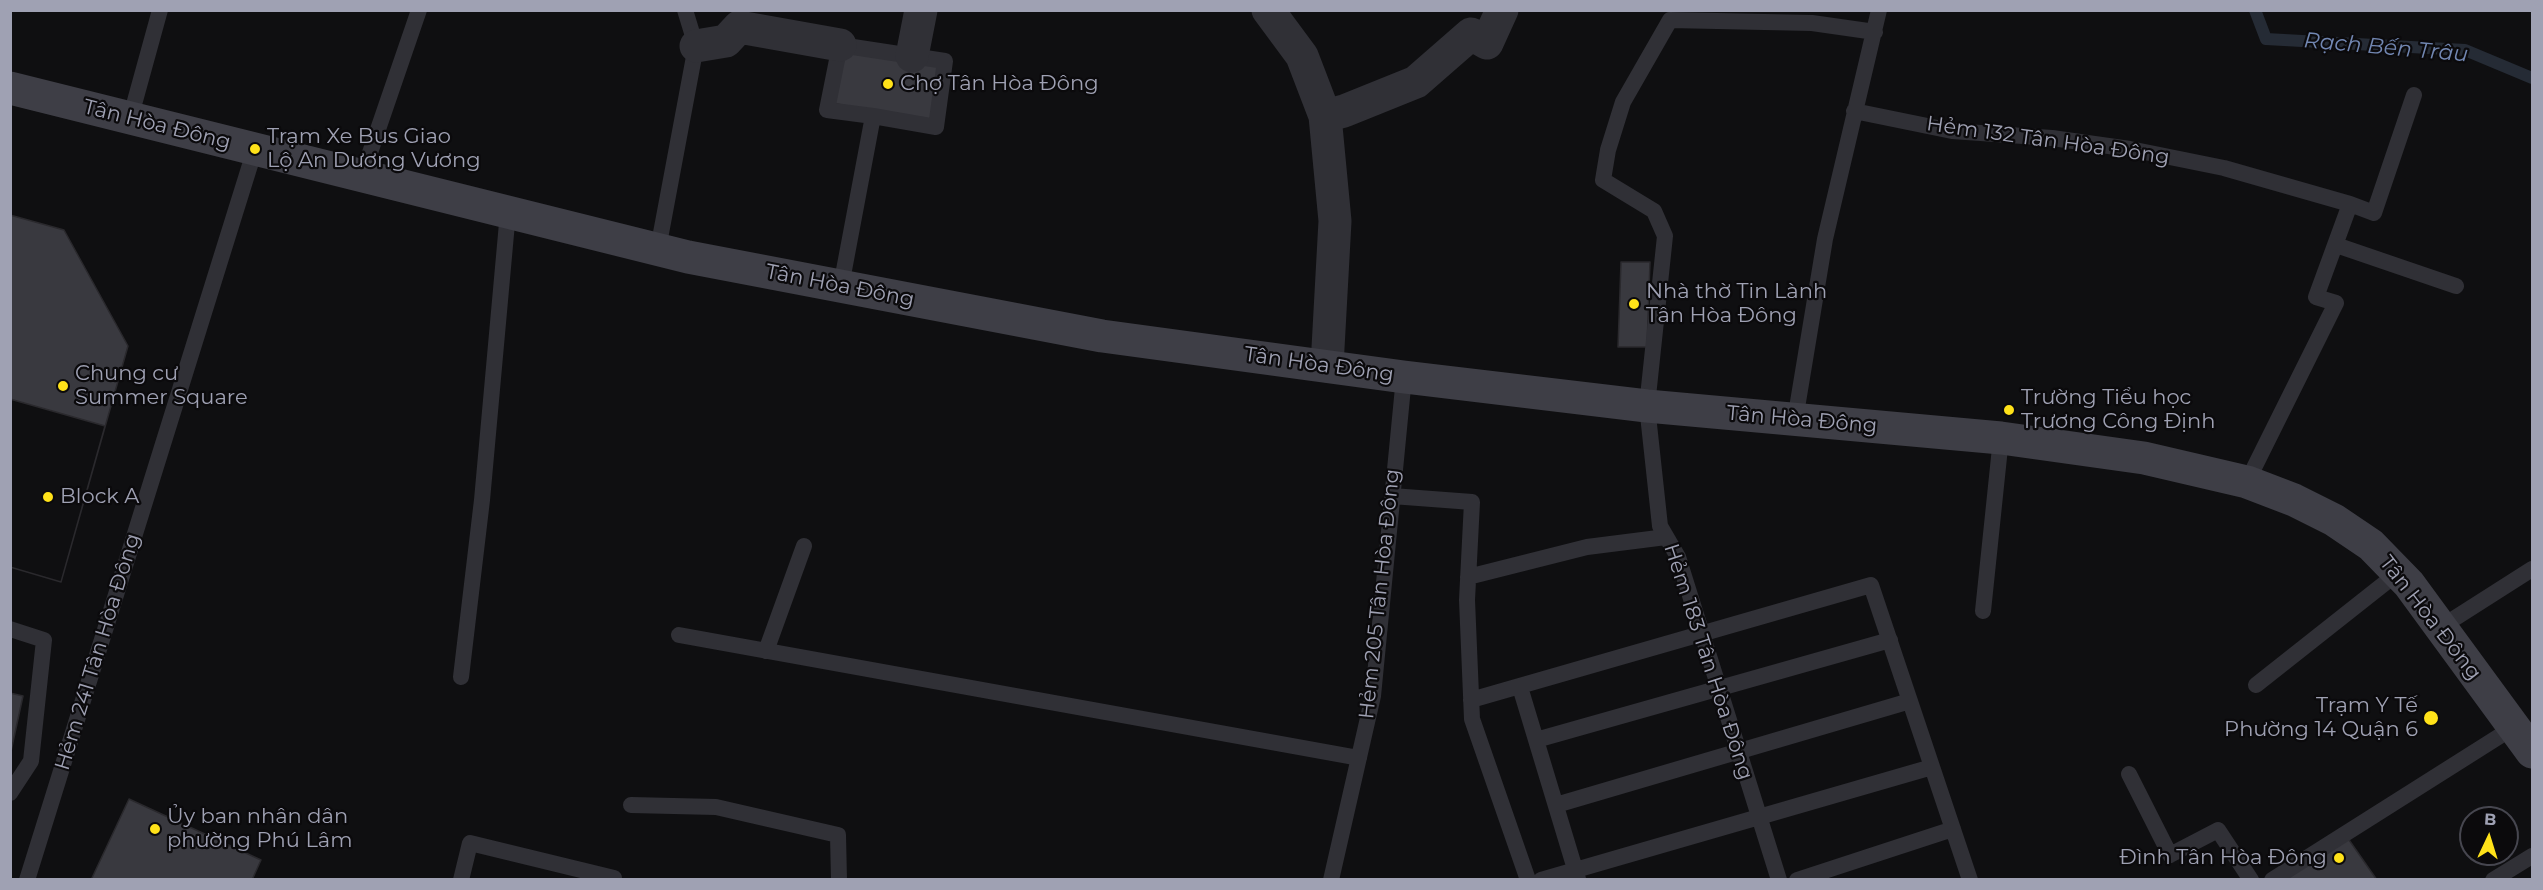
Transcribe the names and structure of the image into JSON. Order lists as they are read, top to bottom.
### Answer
{
  "streets": {
    "street": ["Tân Hòa Đông"],
    "lane": [
      "Hẻm 132 Tân Hòa Đông",
      "Hẻm 205 Tân Hòa Đông",
      "Hẻm 241 Tân Hòa Đông",
      "Hẻm 183 Tân Hòa Đông"
    ]
  },
  "crossings": [
    ["Tân Hòa Đông", "Hẻm 205 Tân Hòa Đông"],
    ["Tân Hòa Đông", "Hẻm 241 Tân Hòa Đông"],
    ["Tân Hòa Đông", "Hẻm 183 Tân Hòa Đông"]
  ],
  "water": ["Rạch Bến Trâu"],
  "places": [
    "Chợ Tân Hòa Đông",
    "Trạm Xe Bus Giao Lộ An Dương Vương",
    "Nhà thờ Tin Lành Tân Hòa Đông",
    "Chung cư Summer Square",
    "Trường Tiểu học Trương Công Định",
    "Block A",
    "Trạm Y Tế Phường 14 Quận 6",
    "Ủy ban nhân dân phường Phú Lâm",
    "Đình Tân Hòa Đông"
  ],
  "north": "top"
}
